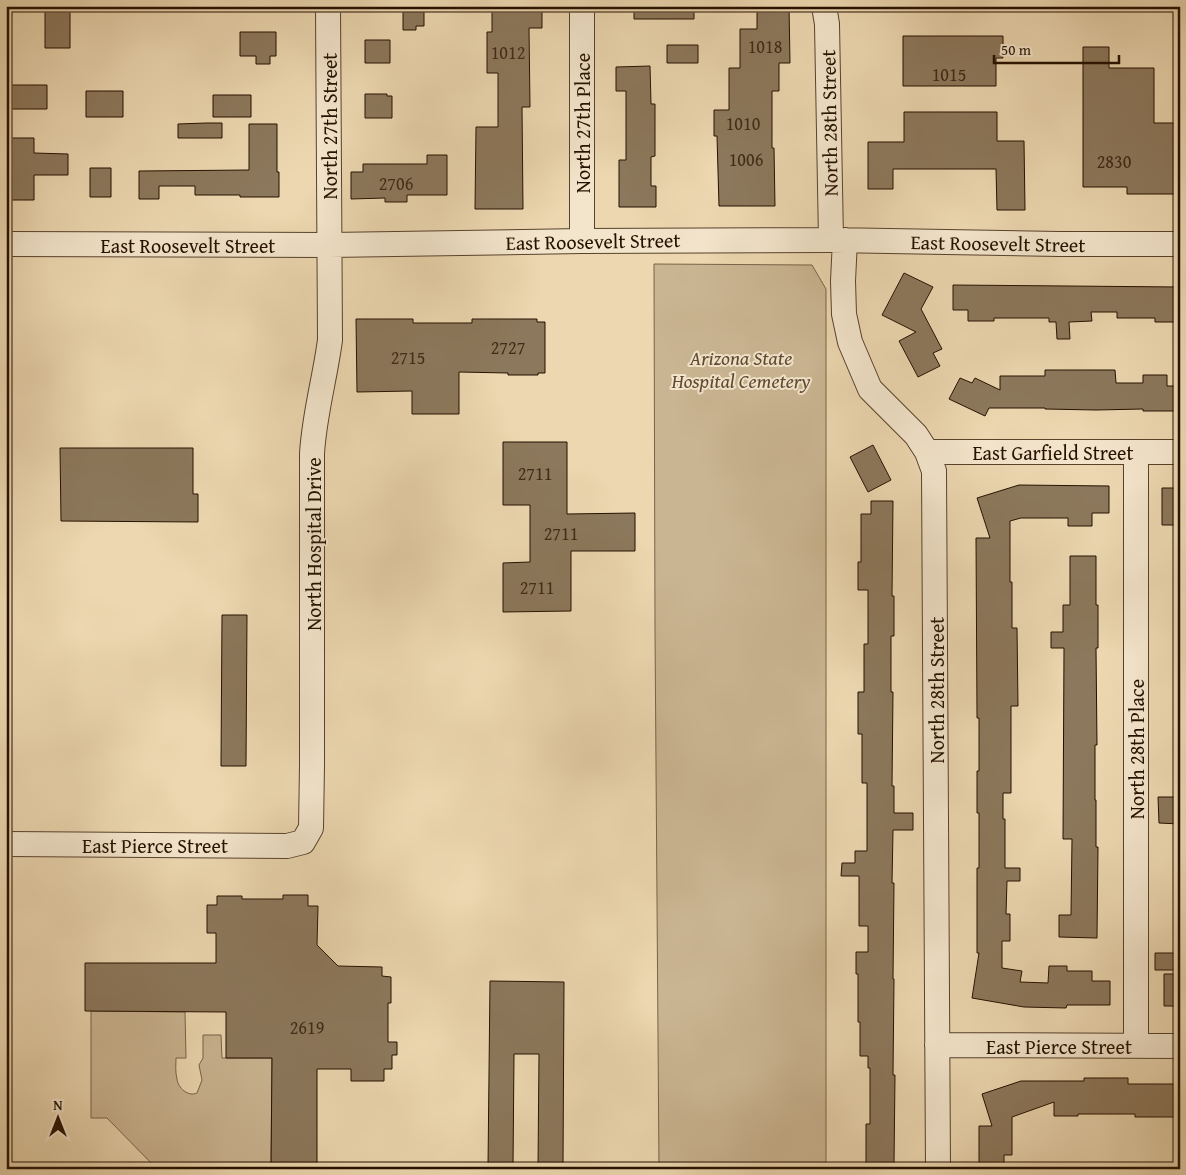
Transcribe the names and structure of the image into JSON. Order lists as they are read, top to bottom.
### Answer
{
  "streets": {
    "street": [
      "North 27th Place",
      "North 28th Street",
      "North 27th Street",
      "East Roosevelt Street",
      "East Garfield Street",
      "North Hospital Drive",
      "North 28th Place",
      "East Pierce Street"
    ]
  },
  "crossings": [
    ["North 27th Place", "East Roosevelt Street"],
    ["North 28th Street", "East Roosevelt Street"],
    ["North 28th Street", "East Garfield Street"],
    ["North 28th Street", "East Pierce Street"],
    ["North 27th Street", "East Roosevelt Street"],
    ["North 27th Street", "North Hospital Drive"],
    ["East Roosevelt Street", "North Hospital Drive"],
    ["East Garfield Street", "North 28th Place"],
    ["North Hospital Drive", "East Pierce Street"],
    ["North 28th Place", "East Pierce Street"]
  ],
  "parks": ["Arizona State Hospital Cemetery"],
  "house_numbers": [
    "1018",
    "1012",
    "1015",
    "1010",
    "1006",
    "2830",
    "2706",
    "2727",
    "2715",
    "2711",
    "2711",
    "2711",
    "2619"
  ],
  "scale_bar": "50 m",
  "north": "top"
}
